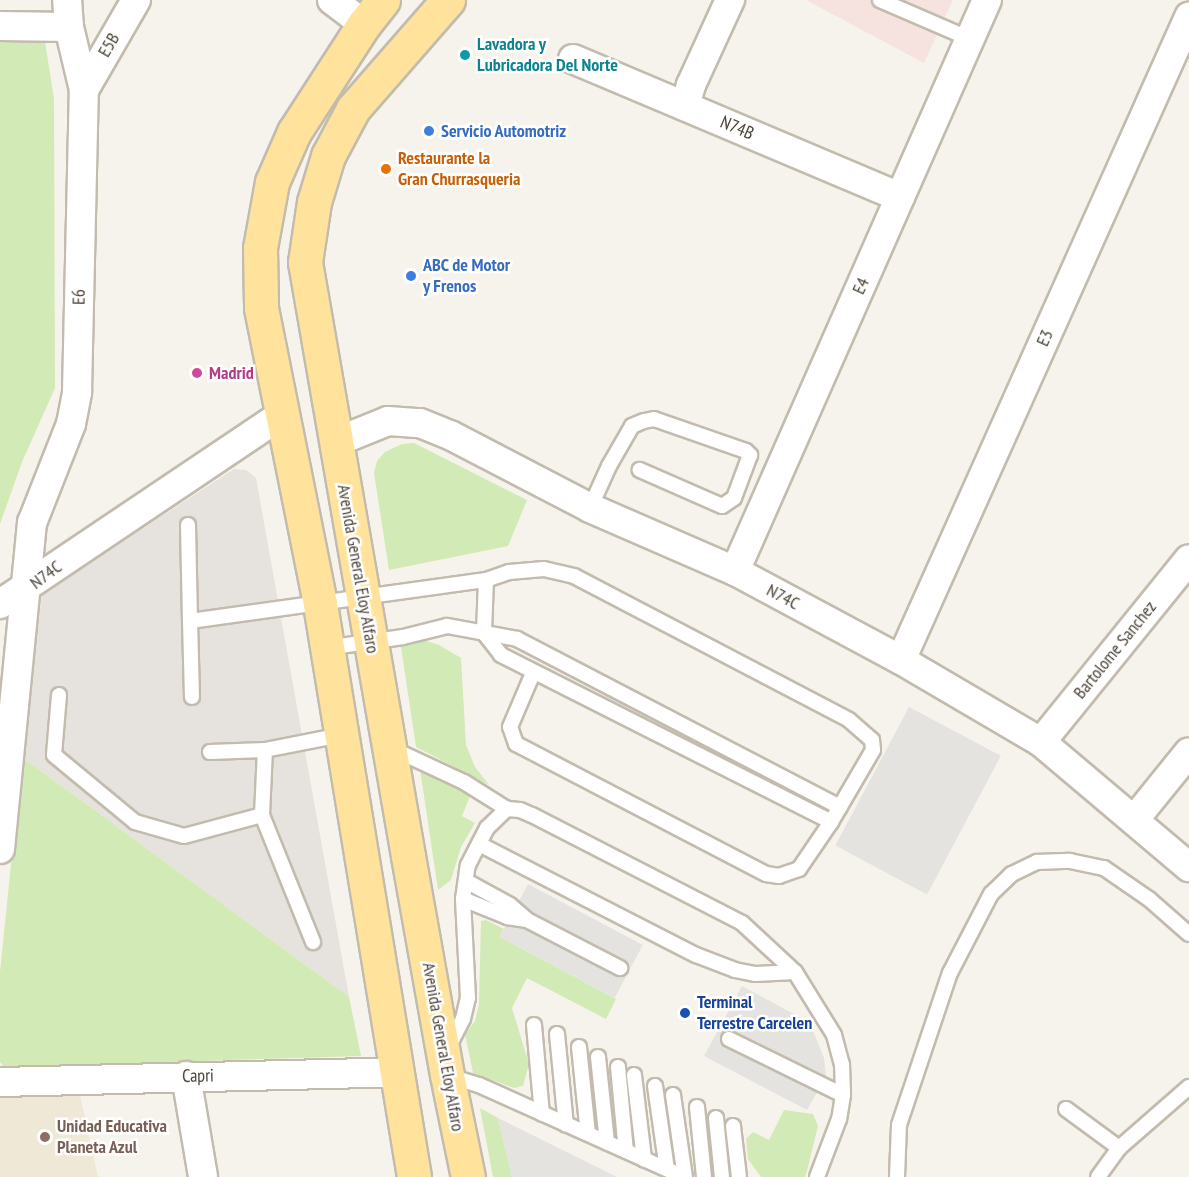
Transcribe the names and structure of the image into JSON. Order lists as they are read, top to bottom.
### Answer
{
  "streets": {
    "main road": ["Avenida General Eloy Alfaro"],
    "street": [
      "E5B",
      "N74B",
      "E4",
      "E6",
      "E3",
      "N74C",
      "Bartolome Sanchez",
      "Capri"
    ]
  },
  "crossings": [
    ["E5B", "E6"],
    ["N74B", "E4"],
    ["E4", "N74C"],
    ["E6", "N74C"],
    ["E3", "N74C"],
    ["Avenida General Eloy Alfaro", "N74C"],
    ["N74C", "Bartolome Sanchez"]
  ],
  "places": [
    "Lavadora y Lubricadora Del Norte",
    "Servicio Automotriz",
    "Restaurante la Gran Churrasqueria",
    "ABC de Motor y Frenos",
    "Madrid",
    "Terminal Terrestre Carcelen",
    "Unidad Educativa Planeta Azul"
  ]
}
